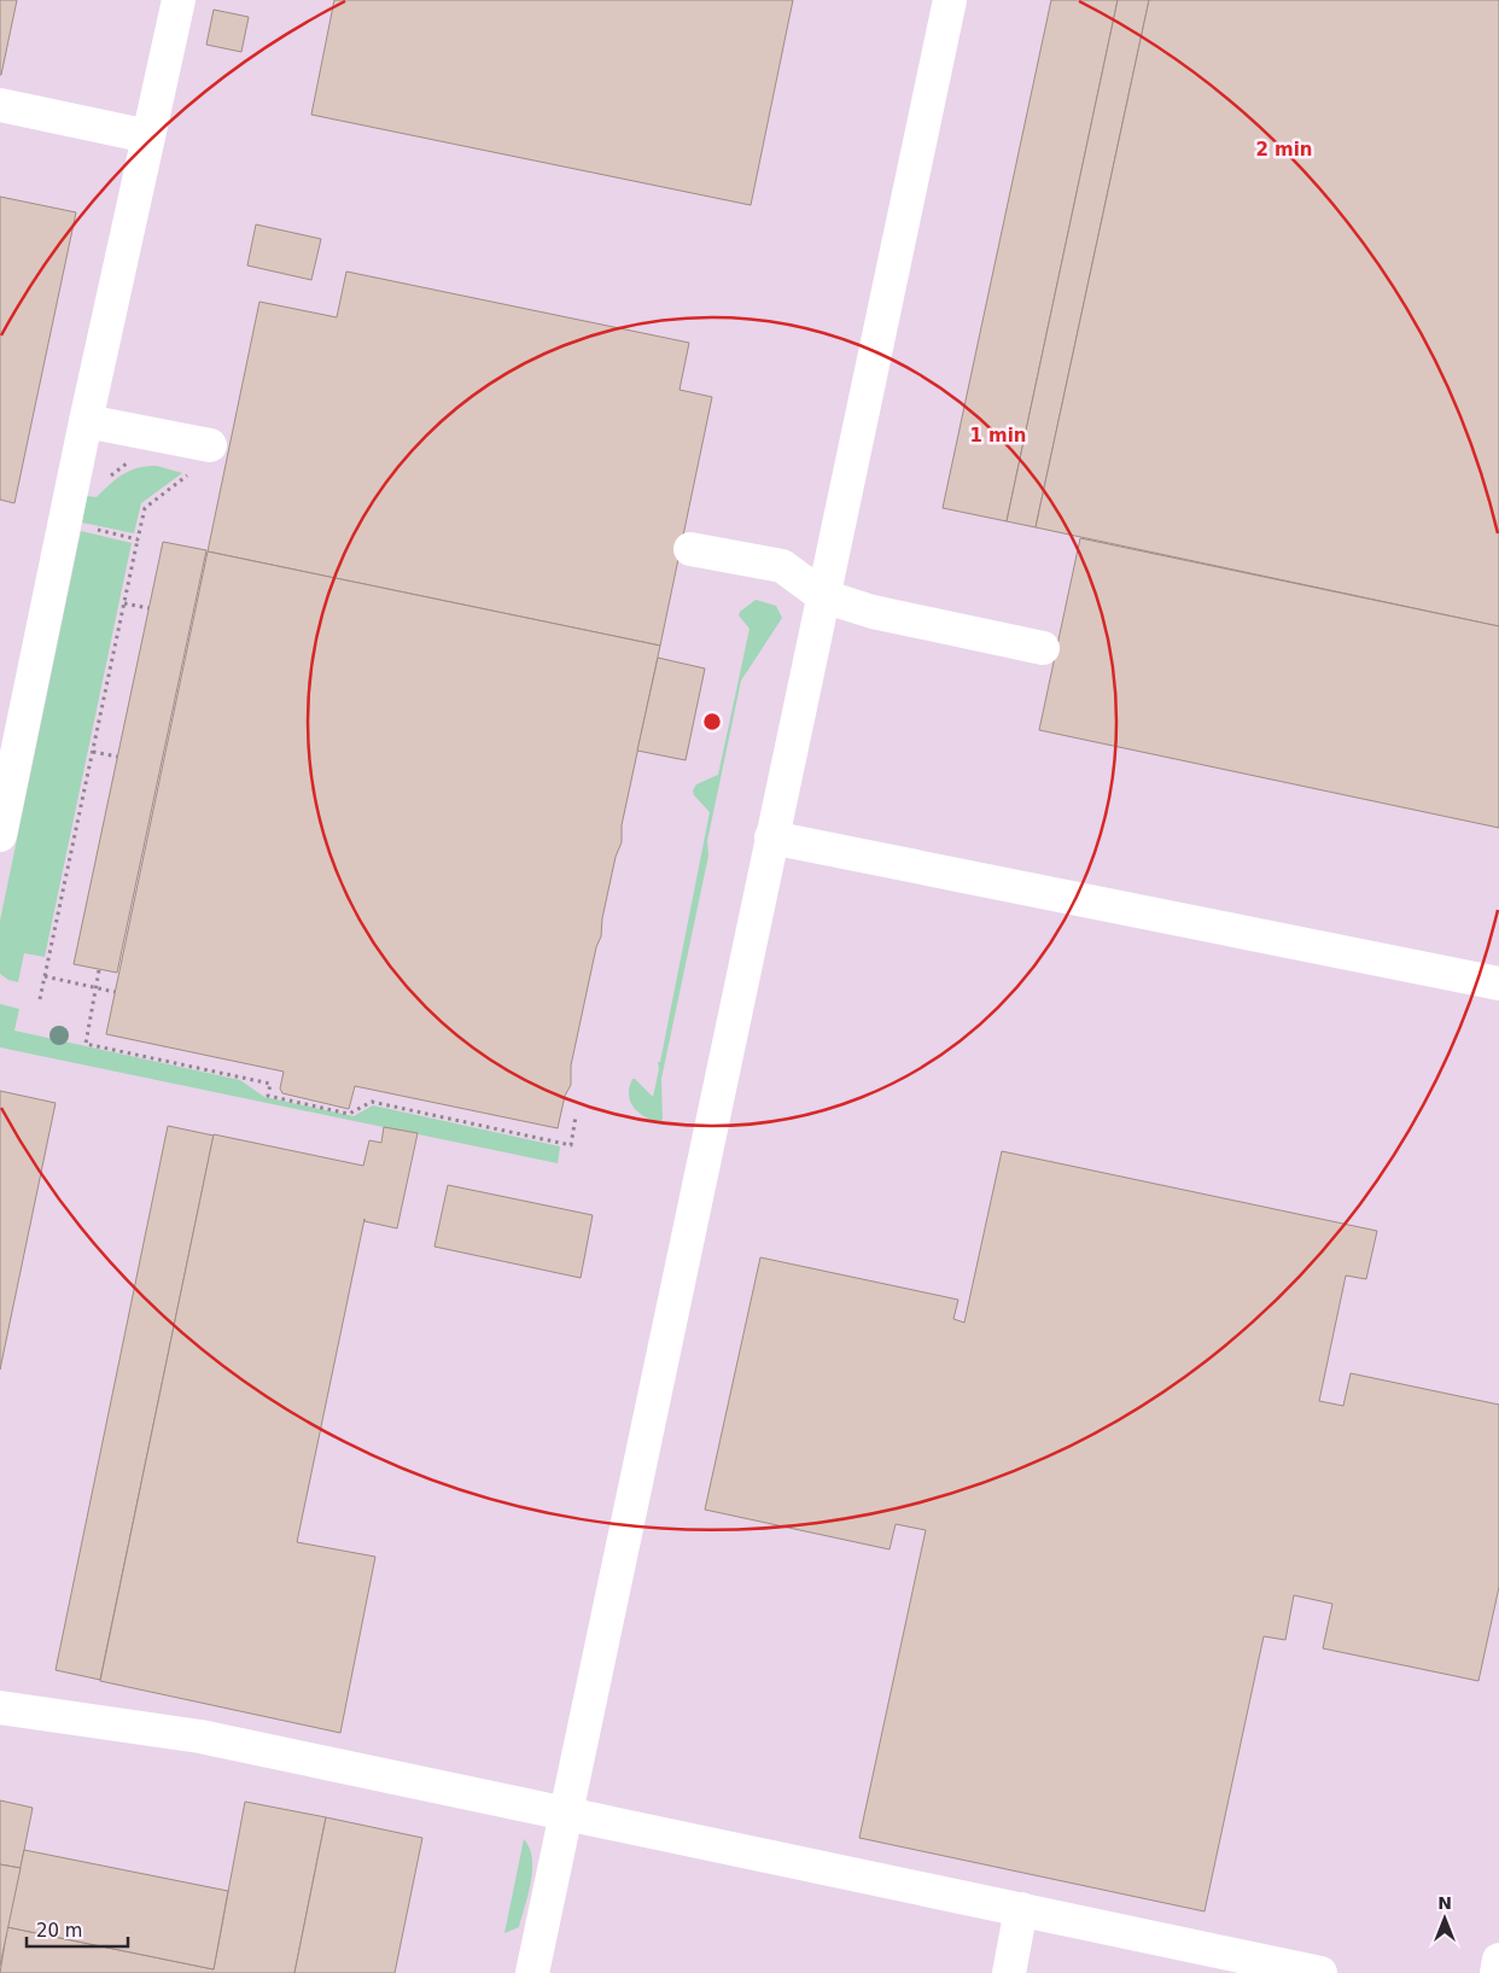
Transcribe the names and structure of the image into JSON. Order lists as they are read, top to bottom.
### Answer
{
  "scale_bar": "20 m",
  "north": "top",
  "rings": ["2 min", "1 min"]
}
